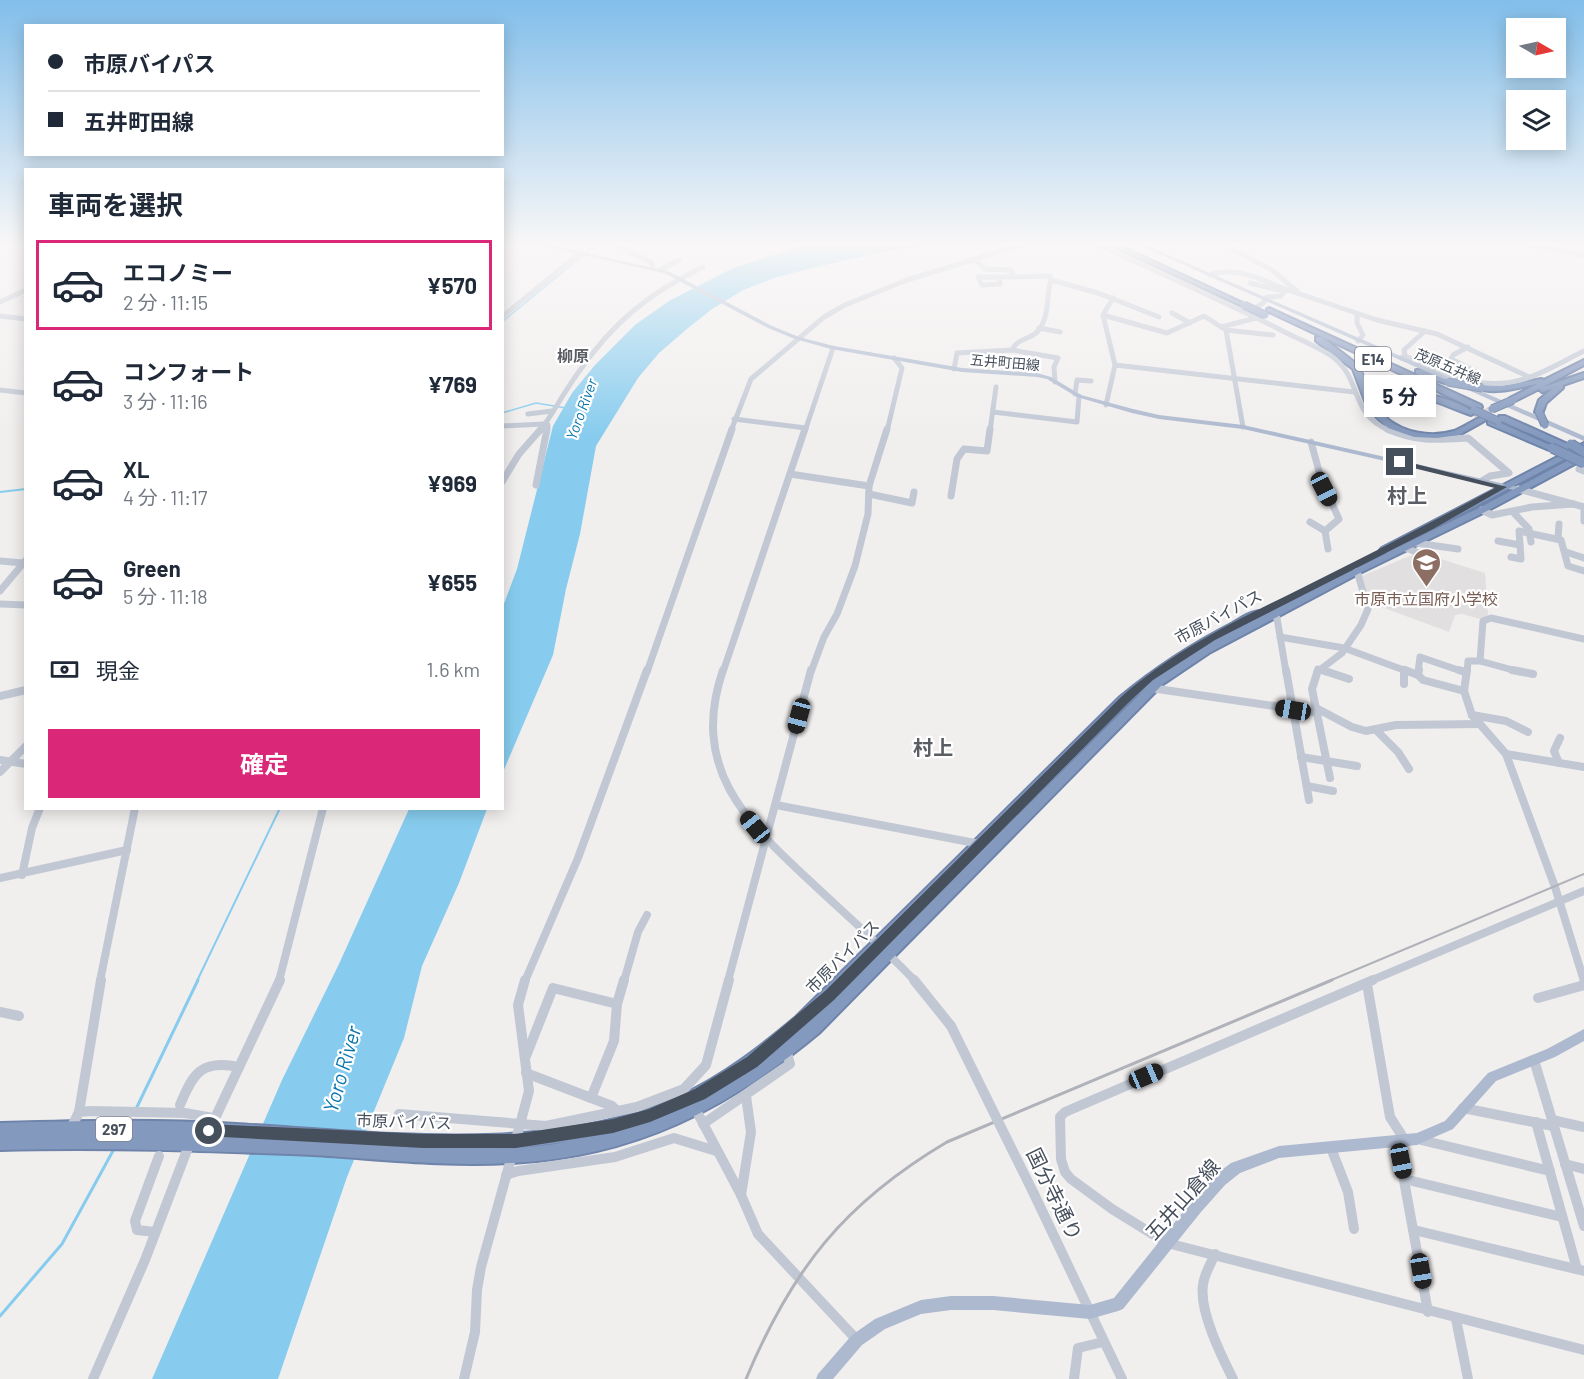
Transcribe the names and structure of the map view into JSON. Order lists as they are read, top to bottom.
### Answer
{
  "streets": {
    "highway": ["E14", "市原バイパス", "297"],
    "main road": ["五井町田線", "茂原五井線", "五井山倉線"],
    "street": ["国分寺通り"]
  },
  "crossings": [
    ["E14", "市原バイパス"],
    ["五井町田線", "市原バイパス"],
    ["五井町田線", "国分寺通り"],
    ["市原バイパス", "国分寺通り"],
    ["国分寺通り", "五井山倉線"]
  ],
  "districts": ["柳原", "村上", "村上"],
  "water": ["Yoro River"],
  "places": {
    "school or university": ["市原市立国府小学校"]
  },
  "north": "right",
  "page": {
    "banner": ["市原バイパス", "五井町田線"],
    "heading": "車両を選択",
    "list": [
      {
        "name": "エコノミー",
        "note": "2 分 · 11:15",
        "value": "¥570"
      },
      {
        "name": "コンフォート",
        "note": "3 分 · 11:16",
        "value": "¥769"
      },
      {
        "name": "XL",
        "note": "4 分 · 11:17",
        "value": "¥969"
      },
      {
        "name": "Green",
        "note": "5 分 · 11:18",
        "value": "¥655"
      }
    ],
    "bubble": "5 分",
    "pay": ["現金", "1.6 km"],
    "buttons": "確定"
  }
}
